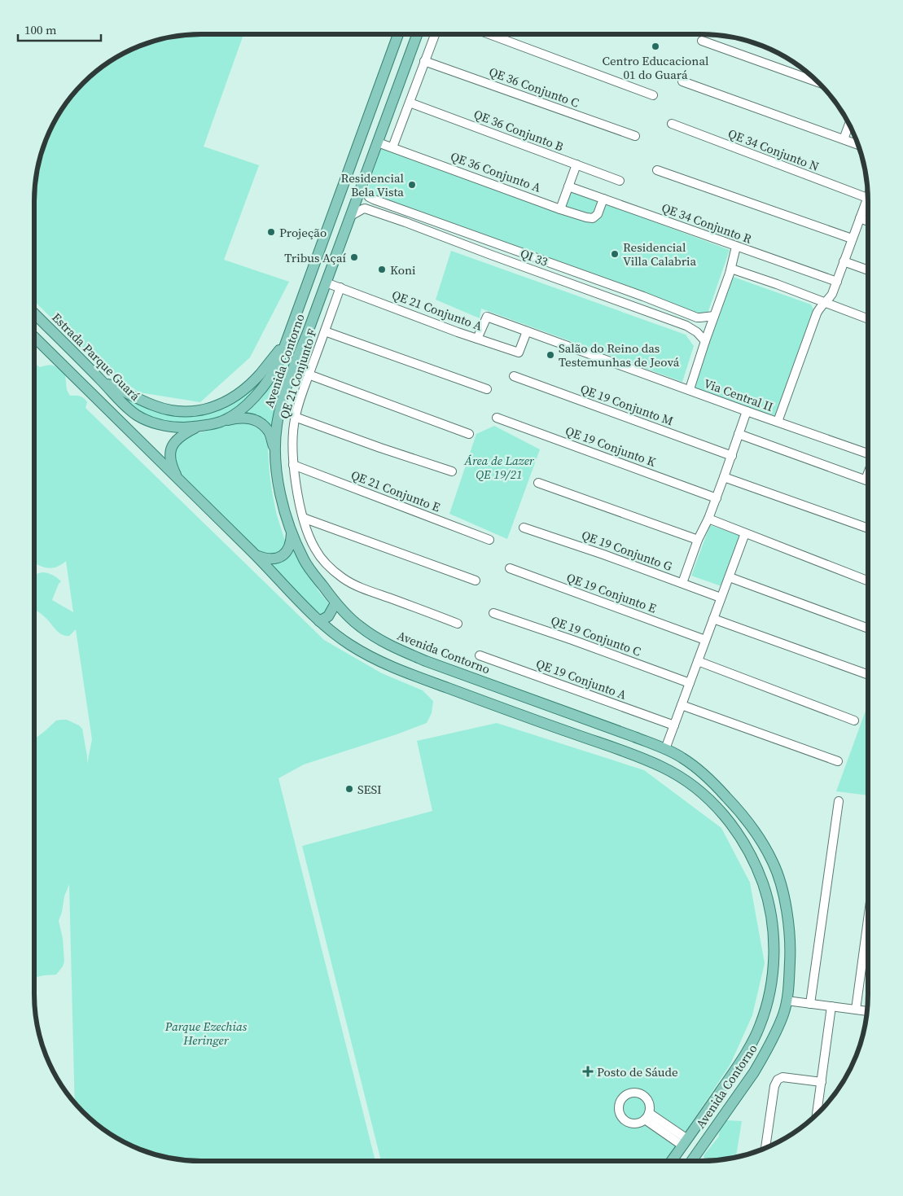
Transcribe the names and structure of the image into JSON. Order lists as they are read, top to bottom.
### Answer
{
  "streets": {
    "main road": ["Estrada Parque Guará", "Avenida Contorno"],
    "street": [
      "QE 36 Conjunto C",
      "QE 36 Conjunto B",
      "QE 34 Conjunto N",
      "QE 36 Conjunto A",
      "QE 34 Conjunto R",
      "QI 33",
      "QE 21 Conjunto A",
      "QE 21 Conjunto F",
      "Via Central II",
      "QE 19 Conjunto M",
      "QE 19 Conjunto K",
      "QE 21 Conjunto E",
      "QE 19 Conjunto G",
      "QE 19 Conjunto E",
      "QE 19 Conjunto C",
      "QE 19 Conjunto A"
    ]
  },
  "crossings": [
    ["QE 36 Conjunto A", "QE 34 Conjunto R"],
    ["QE 36 Conjunto A", "Avenida Contorno"],
    ["QE 34 Conjunto R", "Via Central II"],
    ["QI 33", "Avenida Contorno"],
    ["QI 33", "Via Central II"],
    ["QE 21 Conjunto A", "Avenida Contorno"],
    ["QE 21 Conjunto A", "QE 21 Conjunto F"],
    ["Estrada Parque Guará", "Avenida Contorno"],
    ["QE 21 Conjunto F", "QE 21 Conjunto E"]
  ],
  "parks": ["Área de Lazer QE 19/21", "Parque Ezechias Heringer"],
  "places": {
    "other": [
      "Centro Educacional 01 do Guará",
      "Residencial Bela Vista",
      "Projeção",
      "Residencial Villa Calabria",
      "Tribus Açaí",
      "Koni",
      "Salão do Reino das Testemunhas de Jeová",
      "SESI"
    ],
    "health": ["Posto de Sáude"]
  },
  "scale_bar": "100 m"
}
